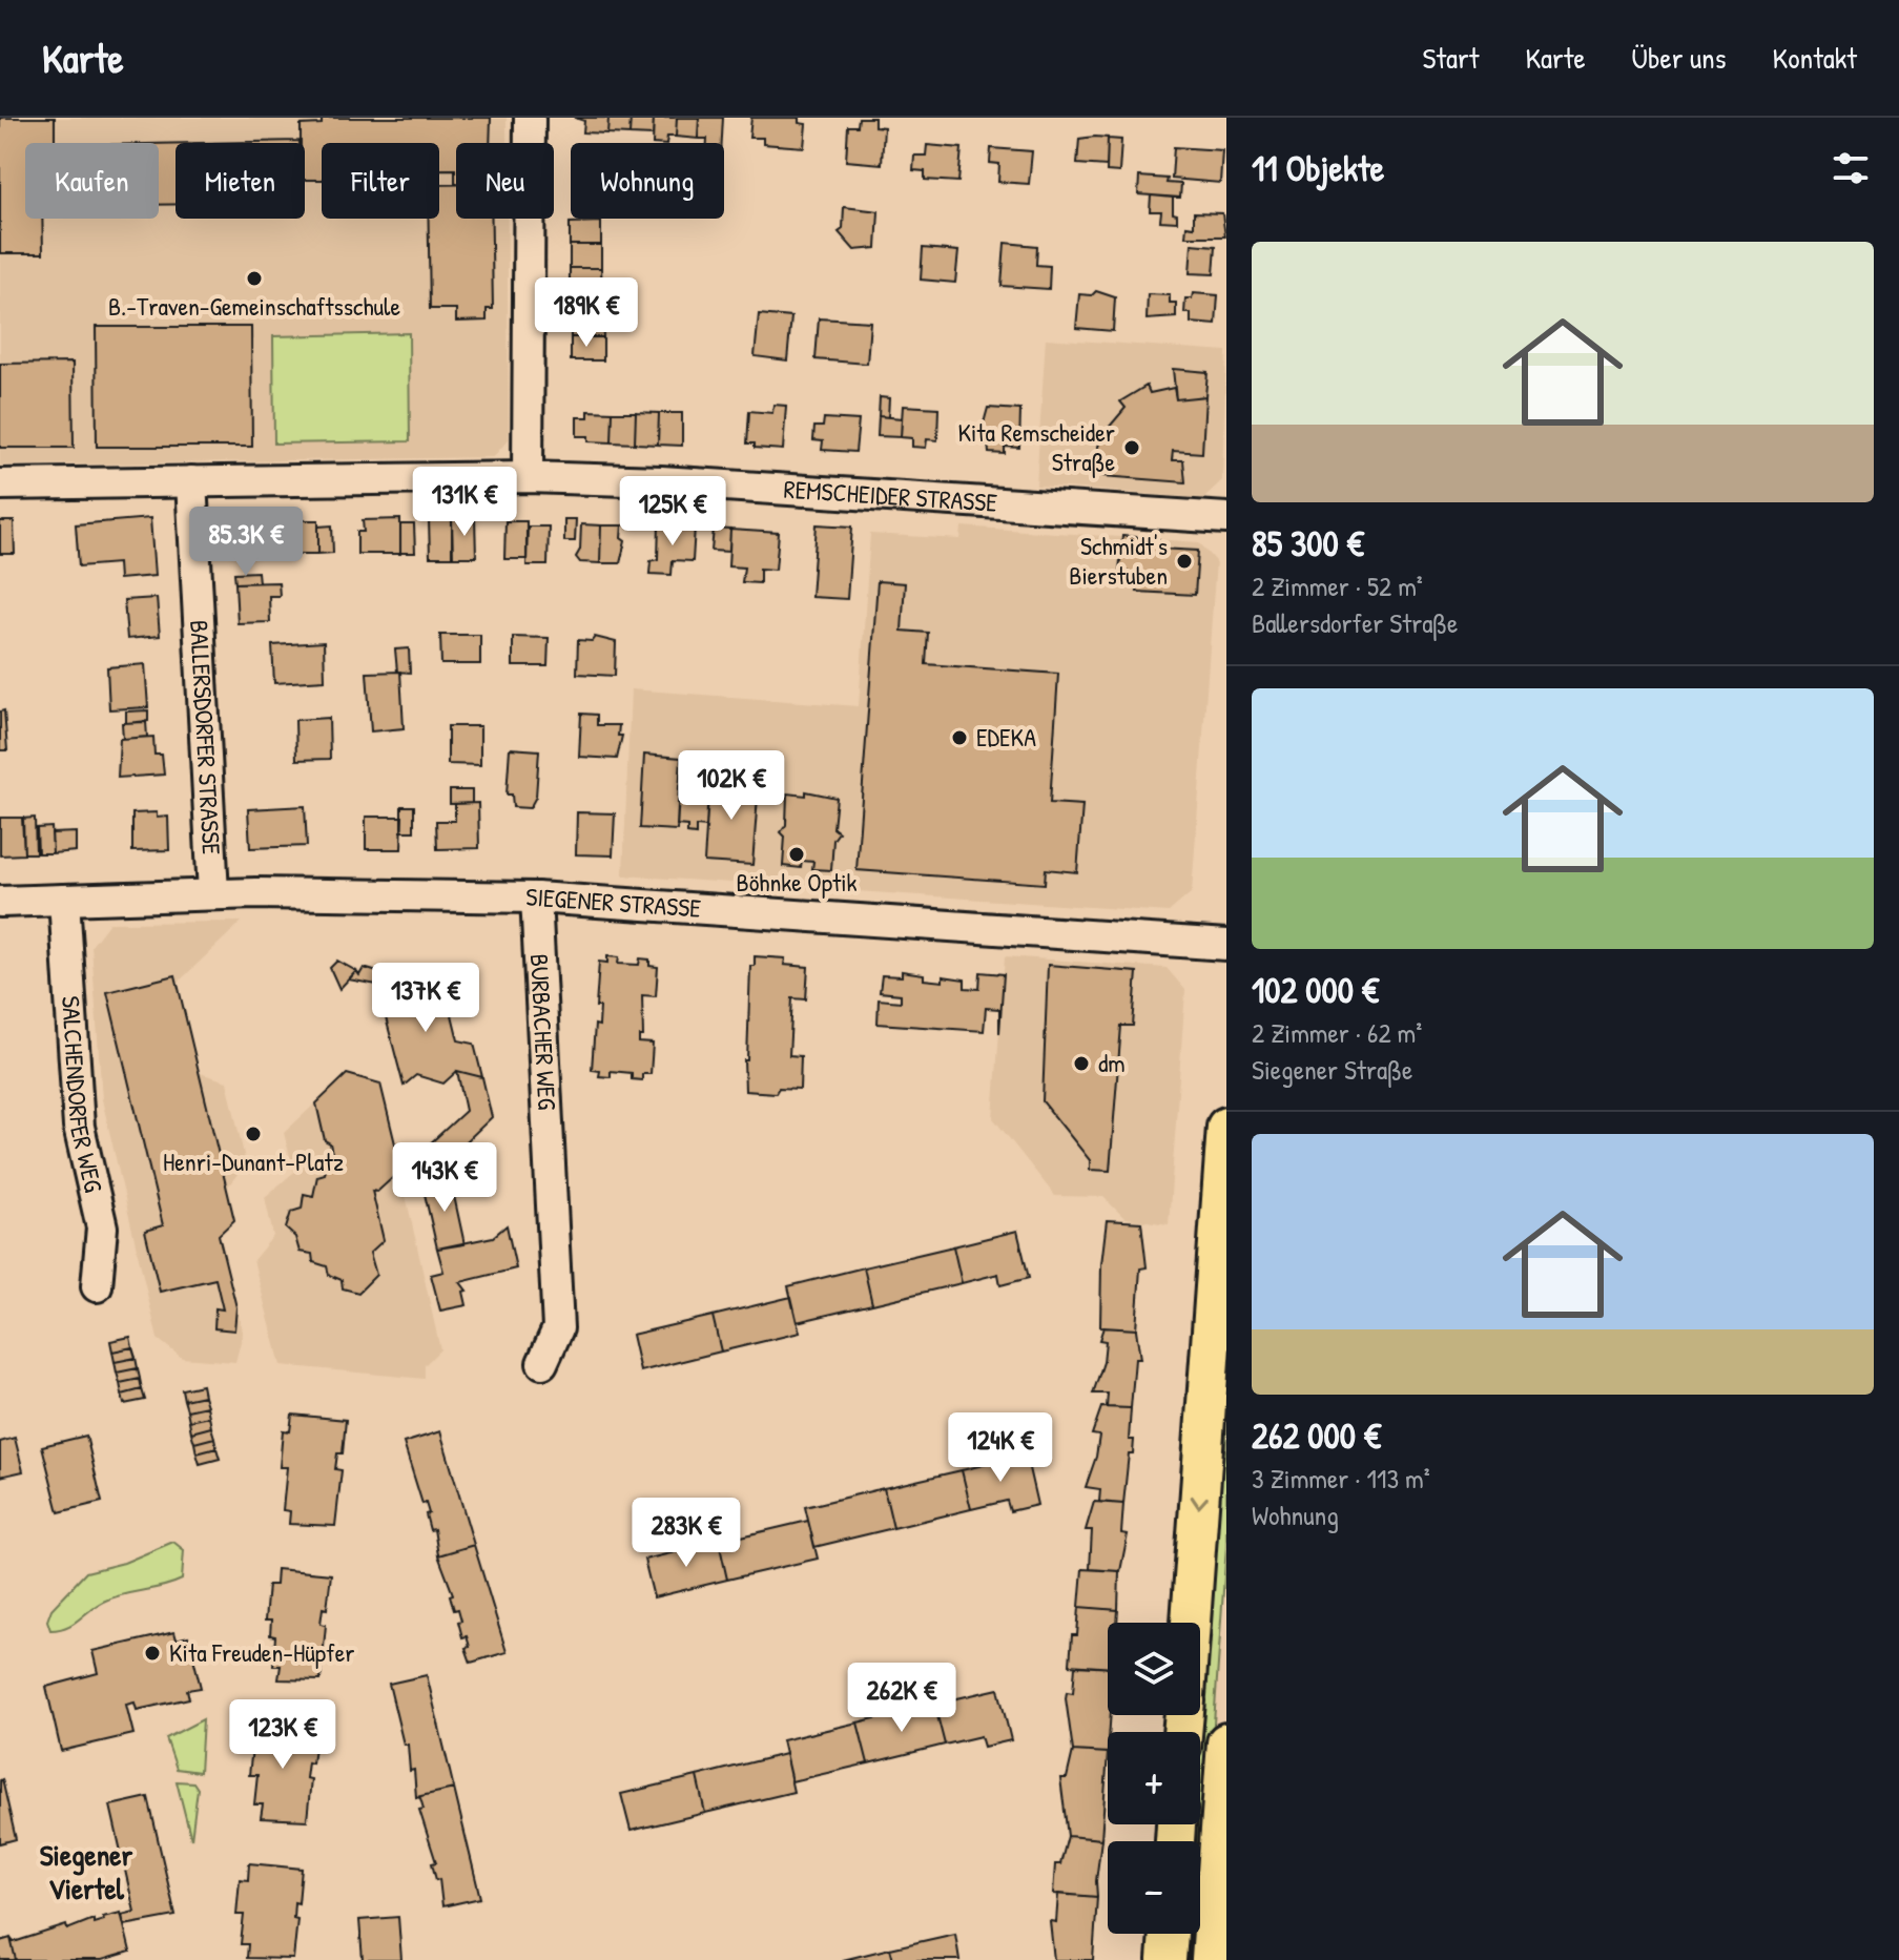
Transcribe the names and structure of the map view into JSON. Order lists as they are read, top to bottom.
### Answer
{
  "streets": {
    "street": [
      "REMSCHEIDER STRASSE",
      "BALLERSDORFER STRASSE",
      "SIEGENER STRASSE",
      "BURBACHER WEG",
      "SALCHENDORFER WEG"
    ]
  },
  "crossings": [
    ["REMSCHEIDER STRASSE", "BALLERSDORFER STRASSE"],
    ["BALLERSDORFER STRASSE", "SIEGENER STRASSE"],
    ["SIEGENER STRASSE", "BURBACHER WEG"],
    ["SIEGENER STRASSE", "SALCHENDORFER WEG"]
  ],
  "districts": ["Siegener Viertel"],
  "places": [
    "B.-Traven-Gemeinschaftsschule",
    "Kita Remscheider Straße",
    "Schmidt's Bierstuben",
    "EDEKA",
    "Böhnke Optik",
    "dm",
    "Henri-Dunant-Platz",
    "Kita Freuden-Hüpfer"
  ],
  "page": {
    "header": "Karte",
    "nav": [
      "Start",
      "Karte",
      "Über uns",
      "Kontakt"
    ],
    "heading": "11 Objekte",
    "chip": [
      "Kaufen",
      "Mieten",
      "Filter",
      "Neu",
      "Wohnung"
    ],
    "list": [
      {
        "name": "85 300 €",
        "note": "2 Zimmer · 52 m² · Ballersdorfer Straße"
      },
      {
        "name": "102 000 €",
        "note": "2 Zimmer · 62 m² · Siegener Straße"
      },
      {
        "name": "262 000 €",
        "note": "3 Zimmer · 113 m² · Wohnung"
      }
    ],
    "price": [
      "189K €",
      "131K €",
      "125K €",
      "85.3K €",
      "102K €",
      "137K €",
      "143K €",
      "124K €",
      "283K €",
      "262K €",
      "123K €"
    ],
    "map_buttons": ["+", "−"]
  }
}
